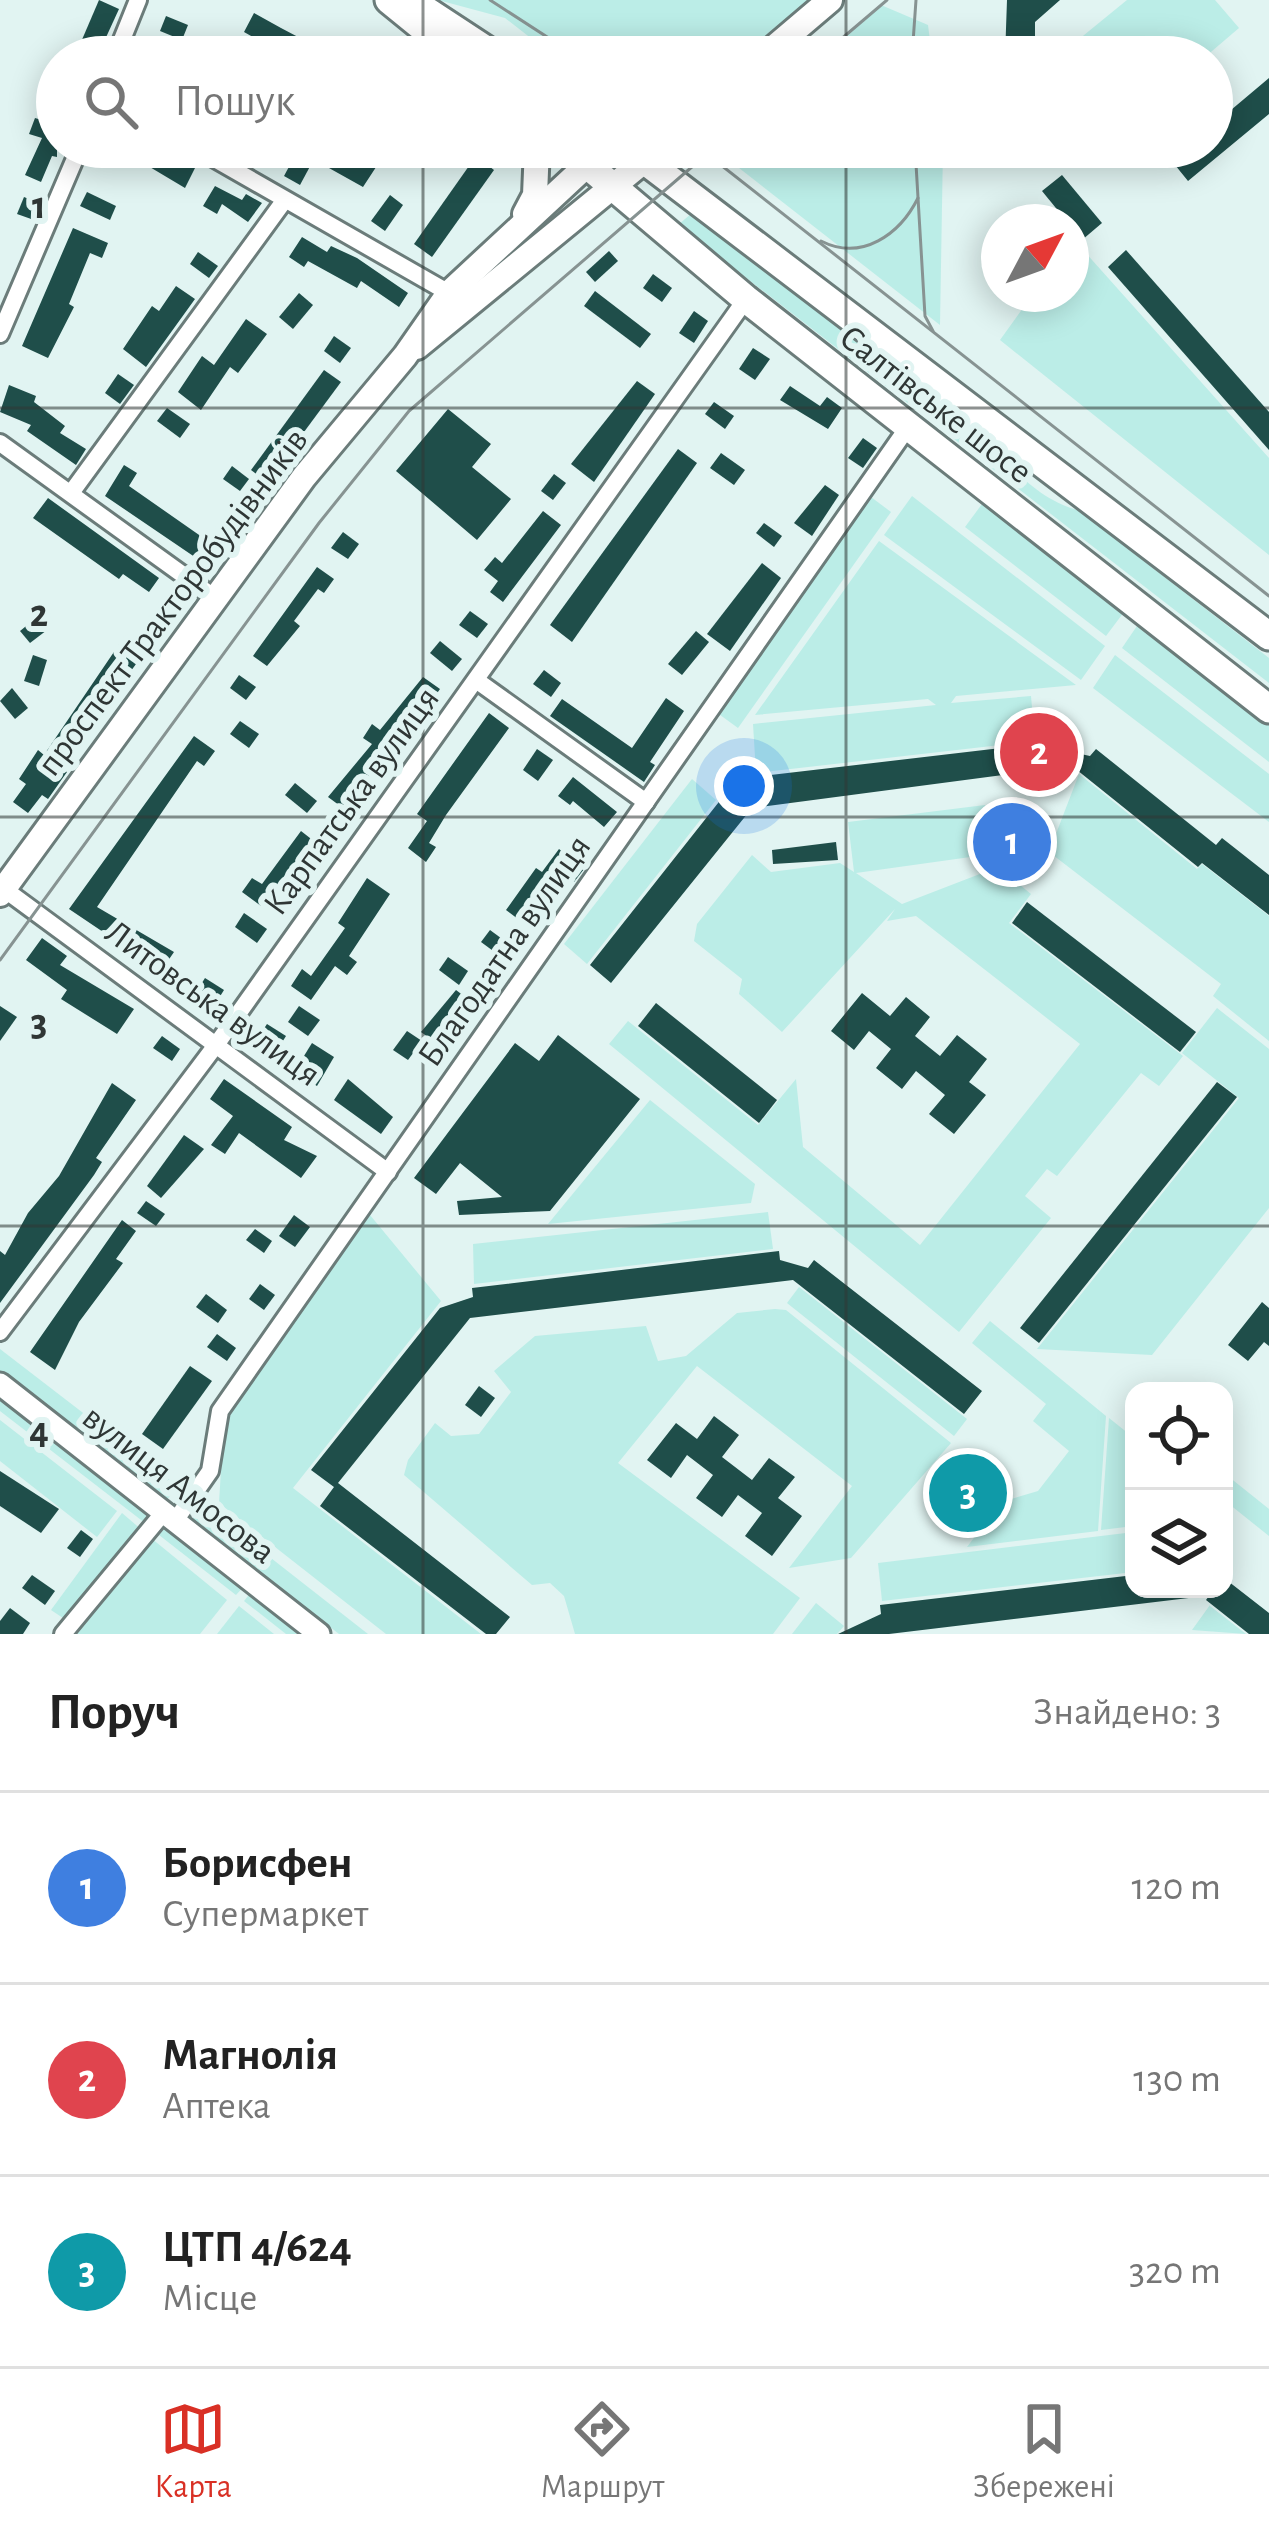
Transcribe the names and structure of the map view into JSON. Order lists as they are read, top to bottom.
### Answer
{
  "streets": {
    "main road": ["Салтівське шосе", "проспект Тракторобудівників"],
    "street": [
      "Карпатська вулиця",
      "Благодатна вулиця",
      "Литовська вулиця",
      "вулиця Амосова"
    ]
  },
  "crossings": [
    ["Салтівське шосе", "проспект Тракторобудівників"],
    ["Салтівське шосе", "Карпатська вулиця"],
    ["Салтівське шосе", "Благодатна вулиця"],
    ["проспект Тракторобудівників", "Литовська вулиця"],
    ["Карпатська вулиця", "Литовська вулиця"],
    ["Благодатна вулиця", "Литовська вулиця"],
    ["Благодатна вулиця", "вулиця Амосова"]
  ],
  "north": "top right",
  "page": {
    "search": "Пошук",
    "pins": ["2", "1", "3"],
    "heading": ["Поруч", "Знайдено: 3"],
    "list": [
      {
        "mark": "1",
        "name": "Борисфен",
        "note": "Супермаркет",
        "value": "120 m"
      },
      {
        "mark": "2",
        "name": "Магнолія",
        "note": "Аптека",
        "value": "130 m"
      },
      {
        "mark": "3",
        "name": "ЦТП 4/624",
        "note": "Місце",
        "value": "320 m"
      }
    ],
    "nav": ["Карта", "Маршрут", "Збережені"]
  },
  "grid": {
    "rows": [
      "1",
      "2",
      "3",
      "4"
    ]
  }
}
